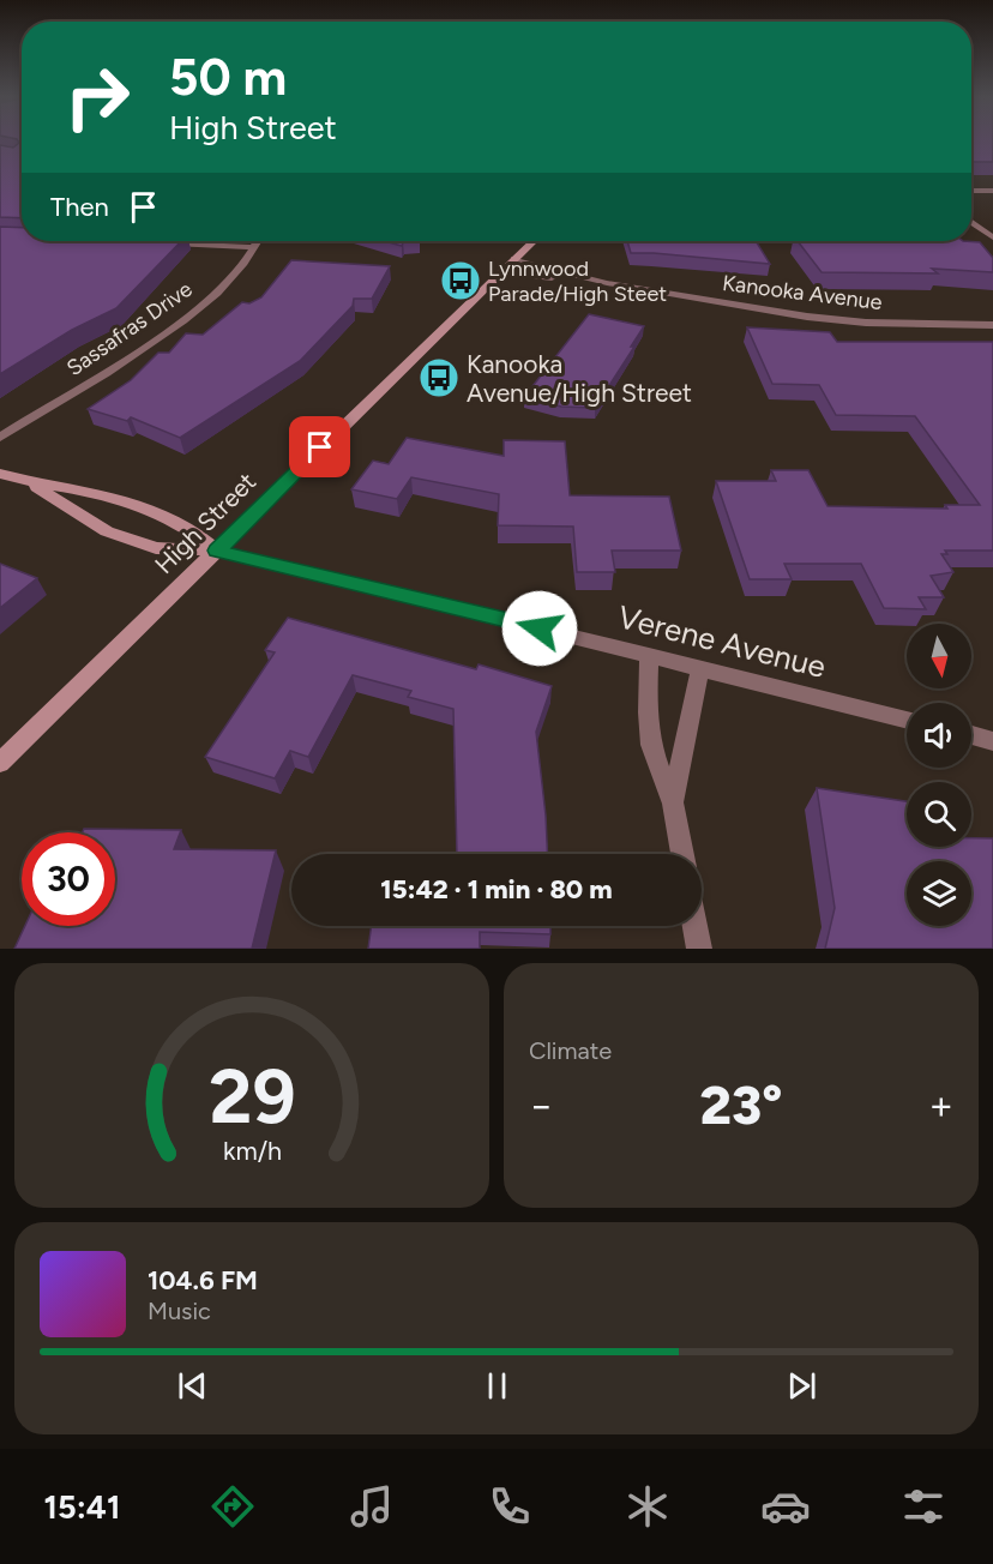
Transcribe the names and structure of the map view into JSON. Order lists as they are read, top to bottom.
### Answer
{
  "streets": {
    "main road": ["High Street"],
    "street": ["Kanooka Avenue", "Sassafras Drive", "Verene Avenue"]
  },
  "crossings": [
    ["Kanooka Avenue", "High Street"],
    ["High Street", "Verene Avenue"]
  ],
  "places": {
    "bus stop": ["Lynnwood Parade/High Steet", "Kanooka Avenue/High Street"]
  },
  "north": "bottom",
  "page": {
    "turn": ["50 m", "High Street"],
    "then": "Then",
    "limit": "30",
    "trip": "15:42 · 1 min · 80 m",
    "tile": "Climate",
    "heat": ["−", "23°", "+"],
    "song": ["104.6 FM", "Music"],
    "tabs": "15:41",
    "gauge": ["29", "km/h"]
  }
}
